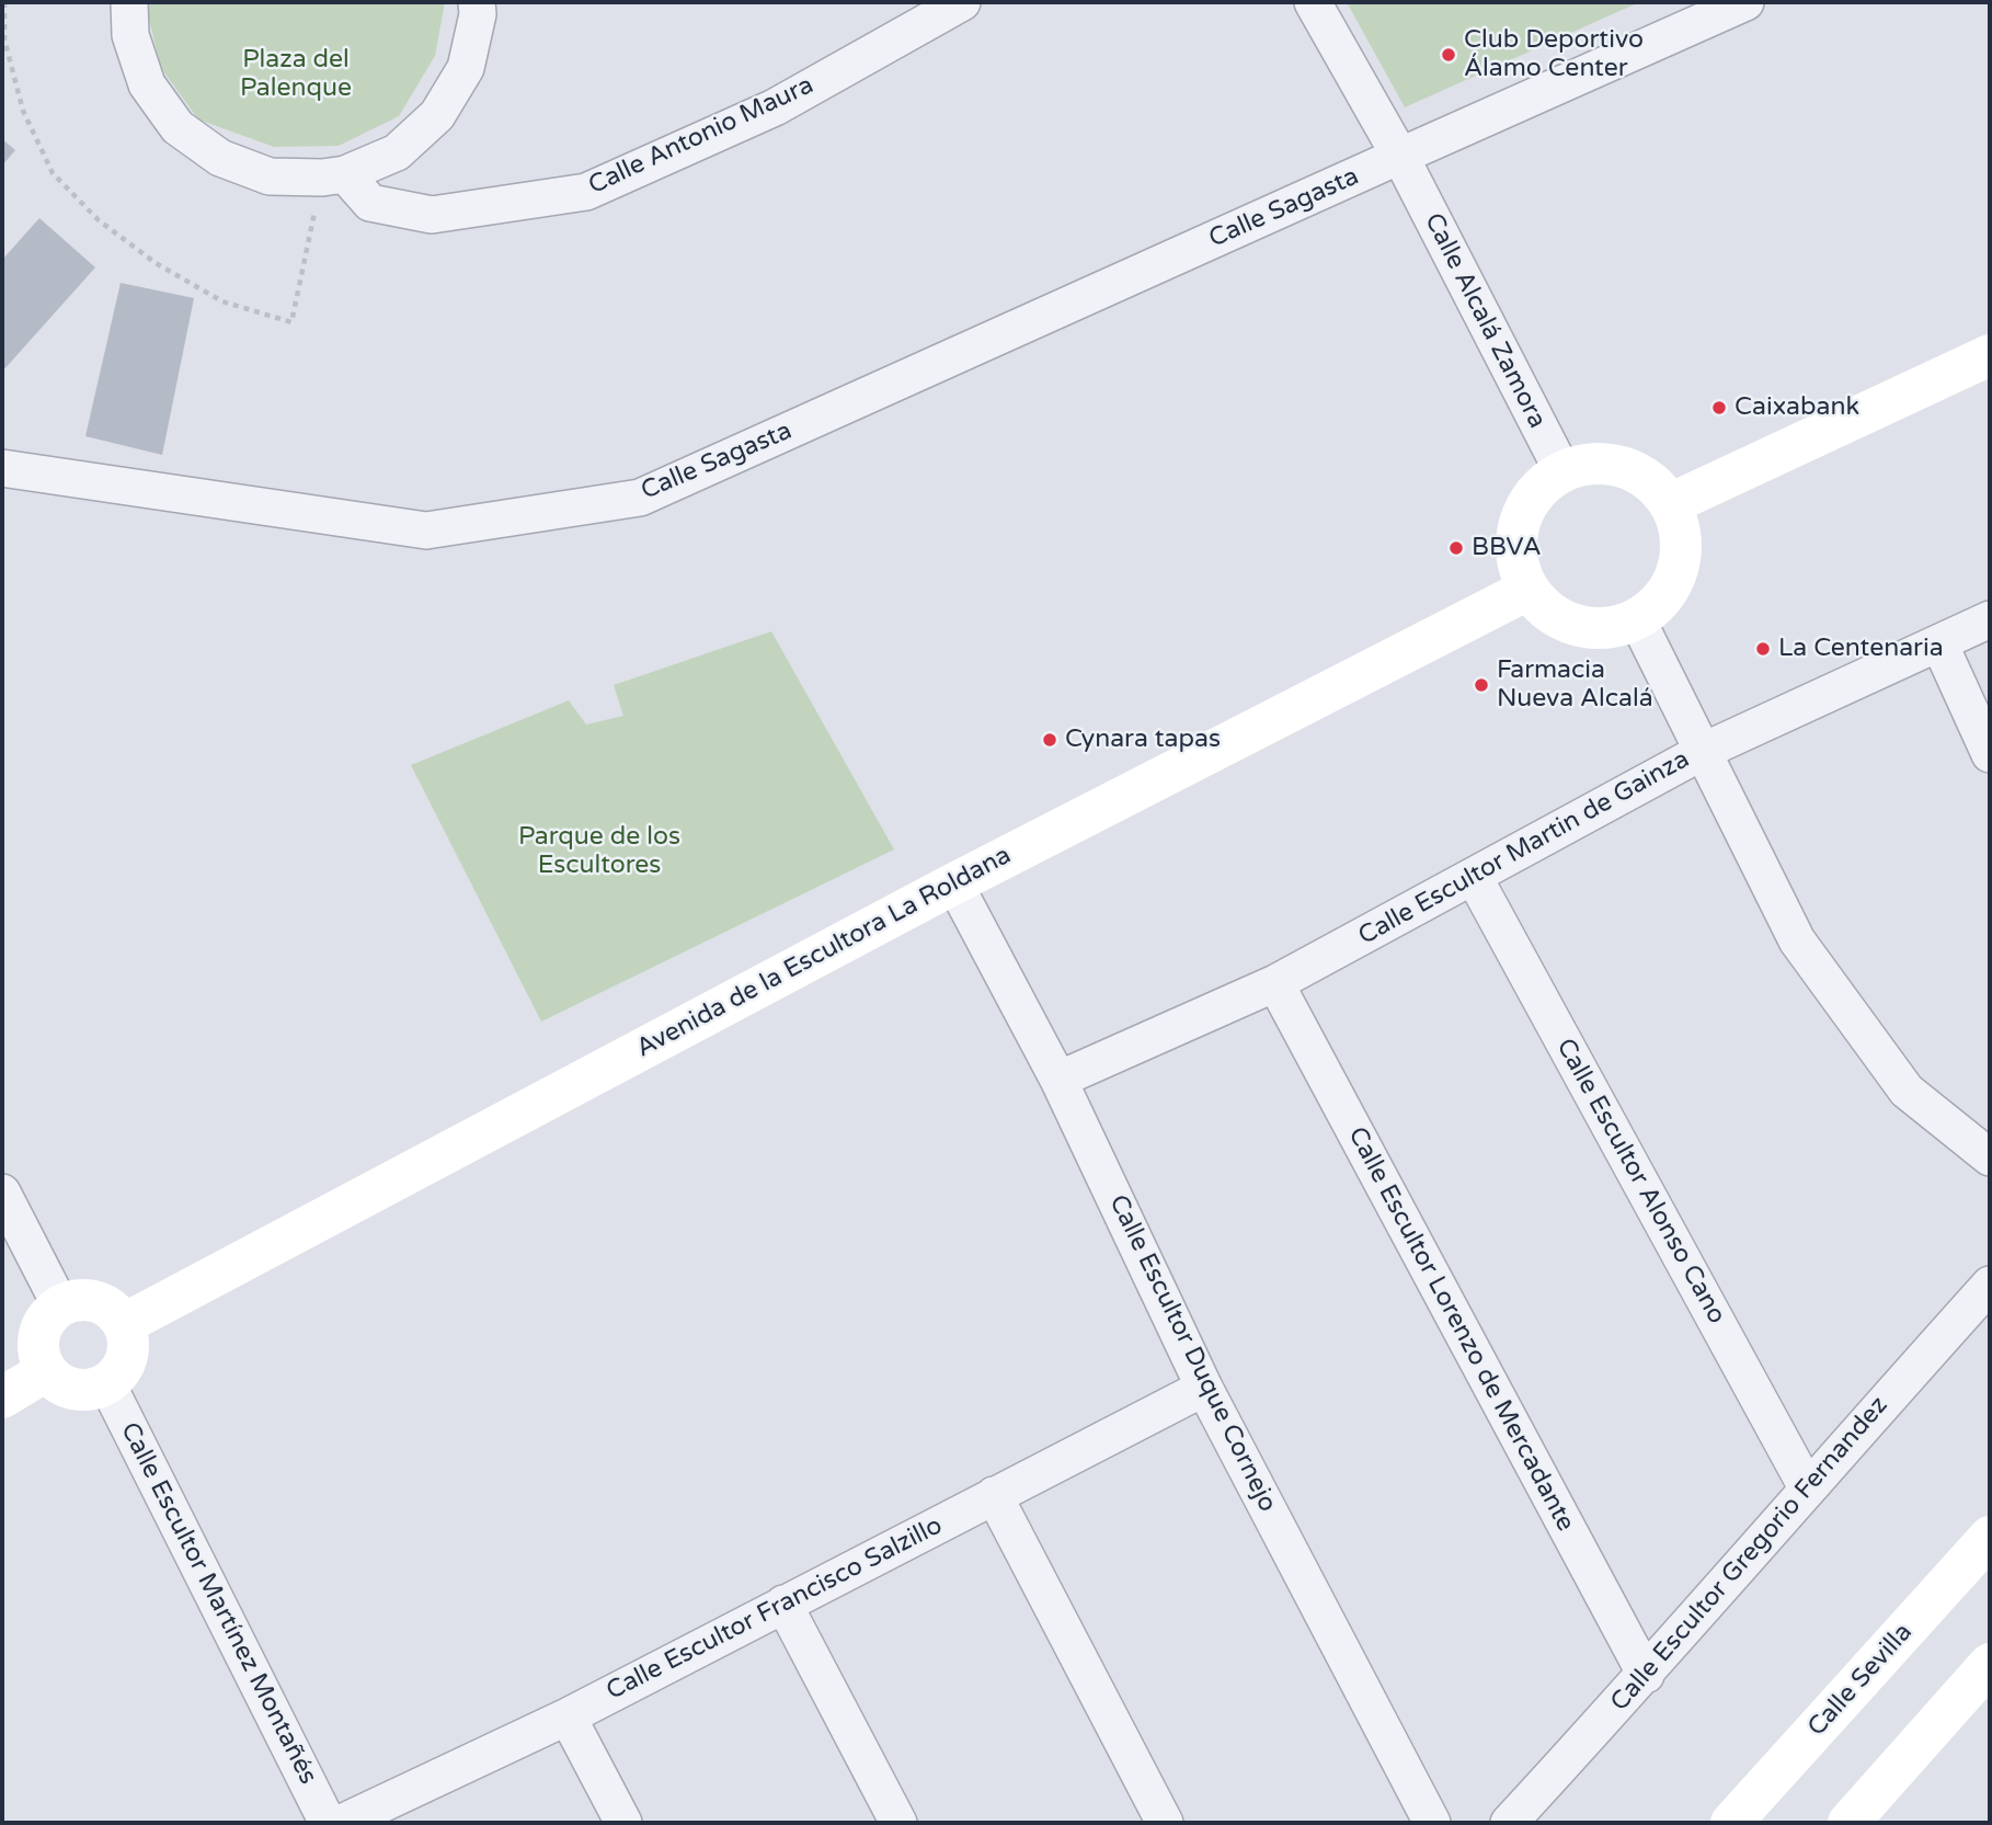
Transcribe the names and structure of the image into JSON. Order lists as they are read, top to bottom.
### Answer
{
  "streets": {
    "street": [
      "Calle Antonio Maura",
      "Calle Sagasta",
      "Calle Alcalá Zamora",
      "Calle Escultor Martin de Gainza",
      "Avenida de la Escultora La Roldana",
      "Calle Escultor Alonso Cano",
      "Calle Escultor Lorenzo de Mercadante",
      "Calle Escultor Duque Cornejo",
      "Calle Escultor Gregorio Fernandez",
      "Calle Escultor Martínez Montañés",
      "Calle Escultor Francisco Salzillo",
      "Calle Sevilla"
    ]
  },
  "crossings": [
    ["Calle Sagasta", "Calle Alcalá Zamora"],
    ["Calle Alcalá Zamora", "Avenida de la Escultora La Roldana"],
    ["Calle Escultor Martin de Gainza", "Calle Escultor Alonso Cano"],
    ["Calle Escultor Martin de Gainza", "Calle Escultor Lorenzo de Mercadante"],
    ["Calle Escultor Martin de Gainza", "Calle Escultor Duque Cornejo"],
    ["Avenida de la Escultora La Roldana", "Calle Escultor Duque Cornejo"],
    ["Avenida de la Escultora La Roldana", "Calle Escultor Martínez Montañés"],
    ["Calle Escultor Alonso Cano", "Calle Escultor Gregorio Fernandez"],
    ["Calle Escultor Lorenzo de Mercadante", "Calle Escultor Gregorio Fernandez"],
    ["Calle Escultor Duque Cornejo", "Calle Escultor Francisco Salzillo"]
  ],
  "parks": ["Plaza del Palenque", "Parque de los Escultores"],
  "places": [
    "Club Deportivo Álamo Center",
    "Caixabank",
    "BBVA",
    "La Centenaria",
    "Farmacia Nueva Alcalá",
    "Cynara tapas"
  ]
}
